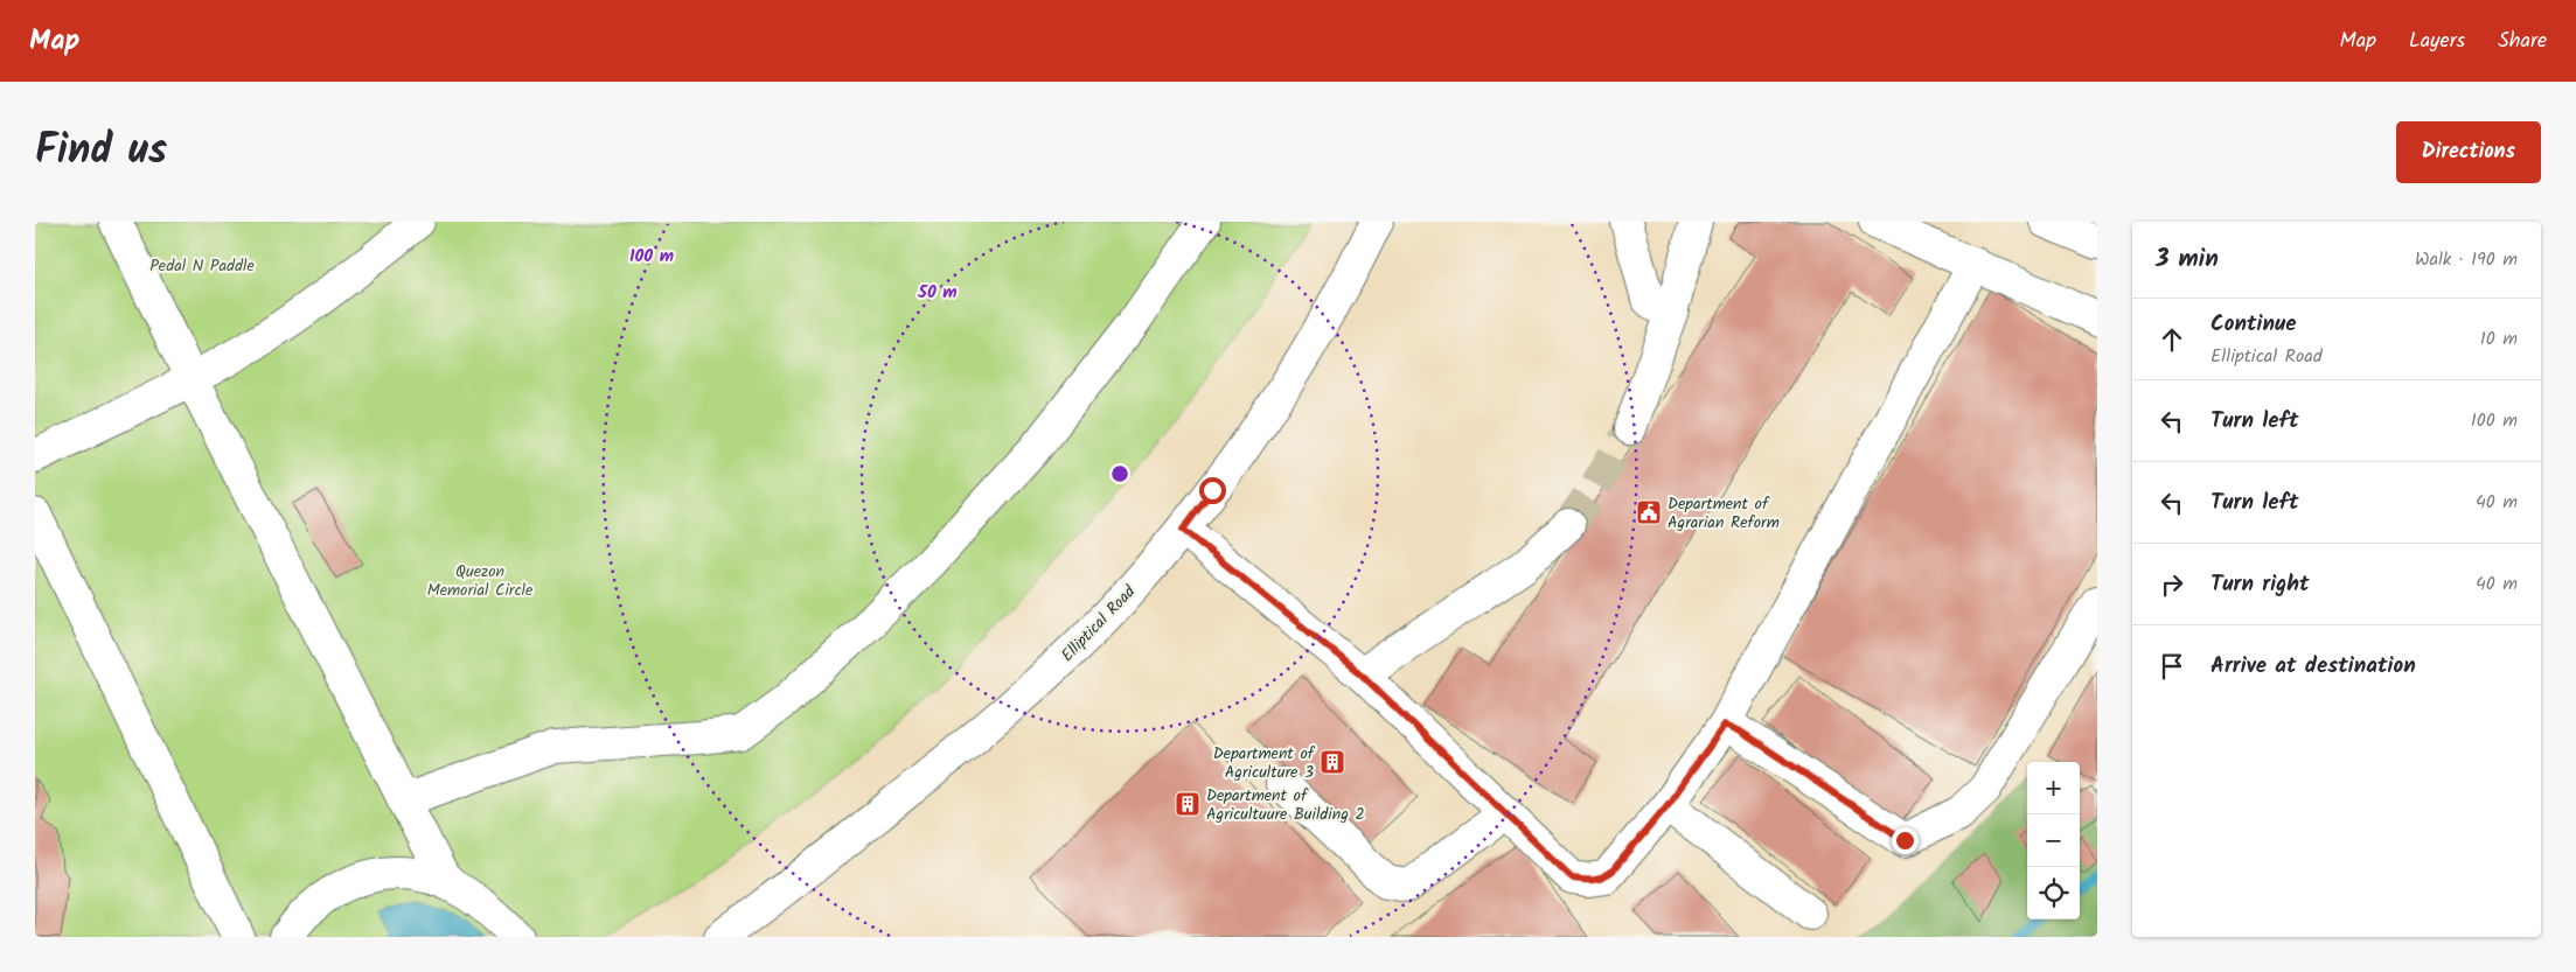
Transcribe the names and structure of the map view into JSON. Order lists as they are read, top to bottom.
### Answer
{
  "streets": {
    "main road": ["Elliptical Road"]
  },
  "parks": ["Pedal N Paddle", "Quezon Memorial Circle"],
  "places": {
    "public building": ["Department of Agrarian Reform"],
    "building": ["Department of Agriculture 3", "Department of Agricultuure Building 2"]
  },
  "page": {
    "header": "Map",
    "nav": ["Map", "Layers", "Share"],
    "title": "Find us",
    "buttons": "Directions",
    "heading": ["3 min", "Walk · 190 m"],
    "list": [
      ["Continue", "Elliptical Road", "10 m"],
      ["Turn left", "100 m"],
      ["Turn left", "40 m"],
      ["Turn right", "40 m"],
      "Arrive at destination"
    ],
    "map_buttons": ["+", "−"]
  },
  "rings": ["100 m", "50 m"]
}
